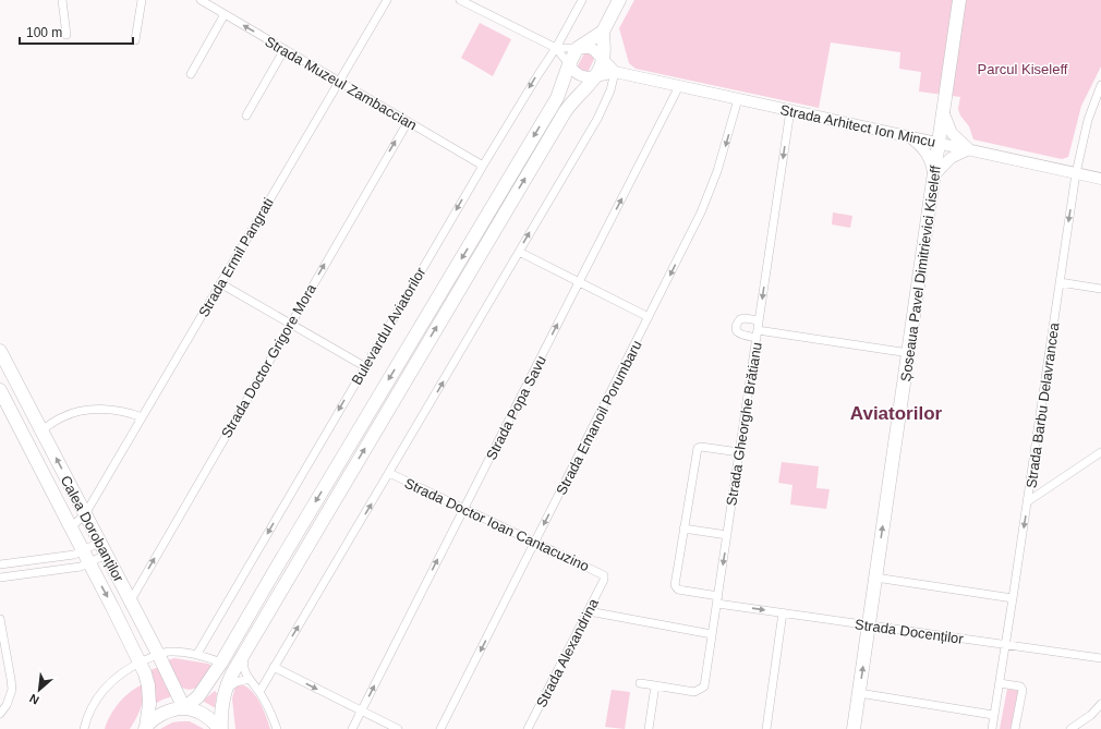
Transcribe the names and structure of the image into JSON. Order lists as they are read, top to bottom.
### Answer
{
  "streets": {
    "main road": [
      "Strada Arhitect Ion Mincu",
      "Șoseaua Pavel Dimitrievici Kiseleff",
      "Bulevardul Aviatorilor",
      "Calea Dorobanților"
    ],
    "street": [
      "Strada Muzeul Zambaccian",
      "Strada Ermil Pangrati",
      "Strada Doctor Grigore Mora",
      "Strada Barbu Delavrancea",
      "Strada Popa Savu",
      "Strada Emanoil Porumbaru",
      "Strada Gheorghe Brătianu",
      "Strada Doctor Ioan Cantacuzino",
      "Strada Docenților",
      "Strada Alexandrina"
    ]
  },
  "crossings": [
    ["Strada Muzeul Zambaccian", "Strada Ermil Pangrati"],
    ["Strada Muzeul Zambaccian", "Bulevardul Aviatorilor"],
    ["Strada Muzeul Zambaccian", "Strada Doctor Grigore Mora"],
    ["Strada Arhitect Ion Mincu", "Șoseaua Pavel Dimitrievici Kiseleff"],
    ["Strada Arhitect Ion Mincu", "Bulevardul Aviatorilor"],
    ["Strada Arhitect Ion Mincu", "Strada Barbu Delavrancea"],
    ["Strada Arhitect Ion Mincu", "Strada Popa Savu"],
    ["Strada Arhitect Ion Mincu", "Strada Emanoil Porumbaru"],
    ["Strada Arhitect Ion Mincu", "Strada Gheorghe Brătianu"],
    ["Strada Ermil Pangrati", "Calea Dorobanților"],
    ["Șoseaua Pavel Dimitrievici Kiseleff", "Strada Docenților"],
    ["Bulevardul Aviatorilor", "Calea Dorobanților"],
    ["Strada Doctor Grigore Mora", "Calea Dorobanților"],
    ["Strada Barbu Delavrancea", "Strada Docenților"],
    ["Strada Popa Savu", "Strada Doctor Ioan Cantacuzino"],
    ["Strada Emanoil Porumbaru", "Strada Doctor Ioan Cantacuzino"],
    ["Strada Gheorghe Brătianu", "Strada Docenților"],
    ["Strada Doctor Ioan Cantacuzino", "Strada Alexandrina"]
  ],
  "one_way": [
    "Șoseaua Pavel Dimitrievici Kiseleff",
    "Strada Doctor Grigore Mora",
    "Strada Emanoil Porumbaru",
    "Strada Gheorghe Brătianu"
  ],
  "districts": ["Aviatorilor"],
  "parks": ["Parcul Kiseleff"],
  "scale_bar": "100 m",
  "north": "bottom left"
}
